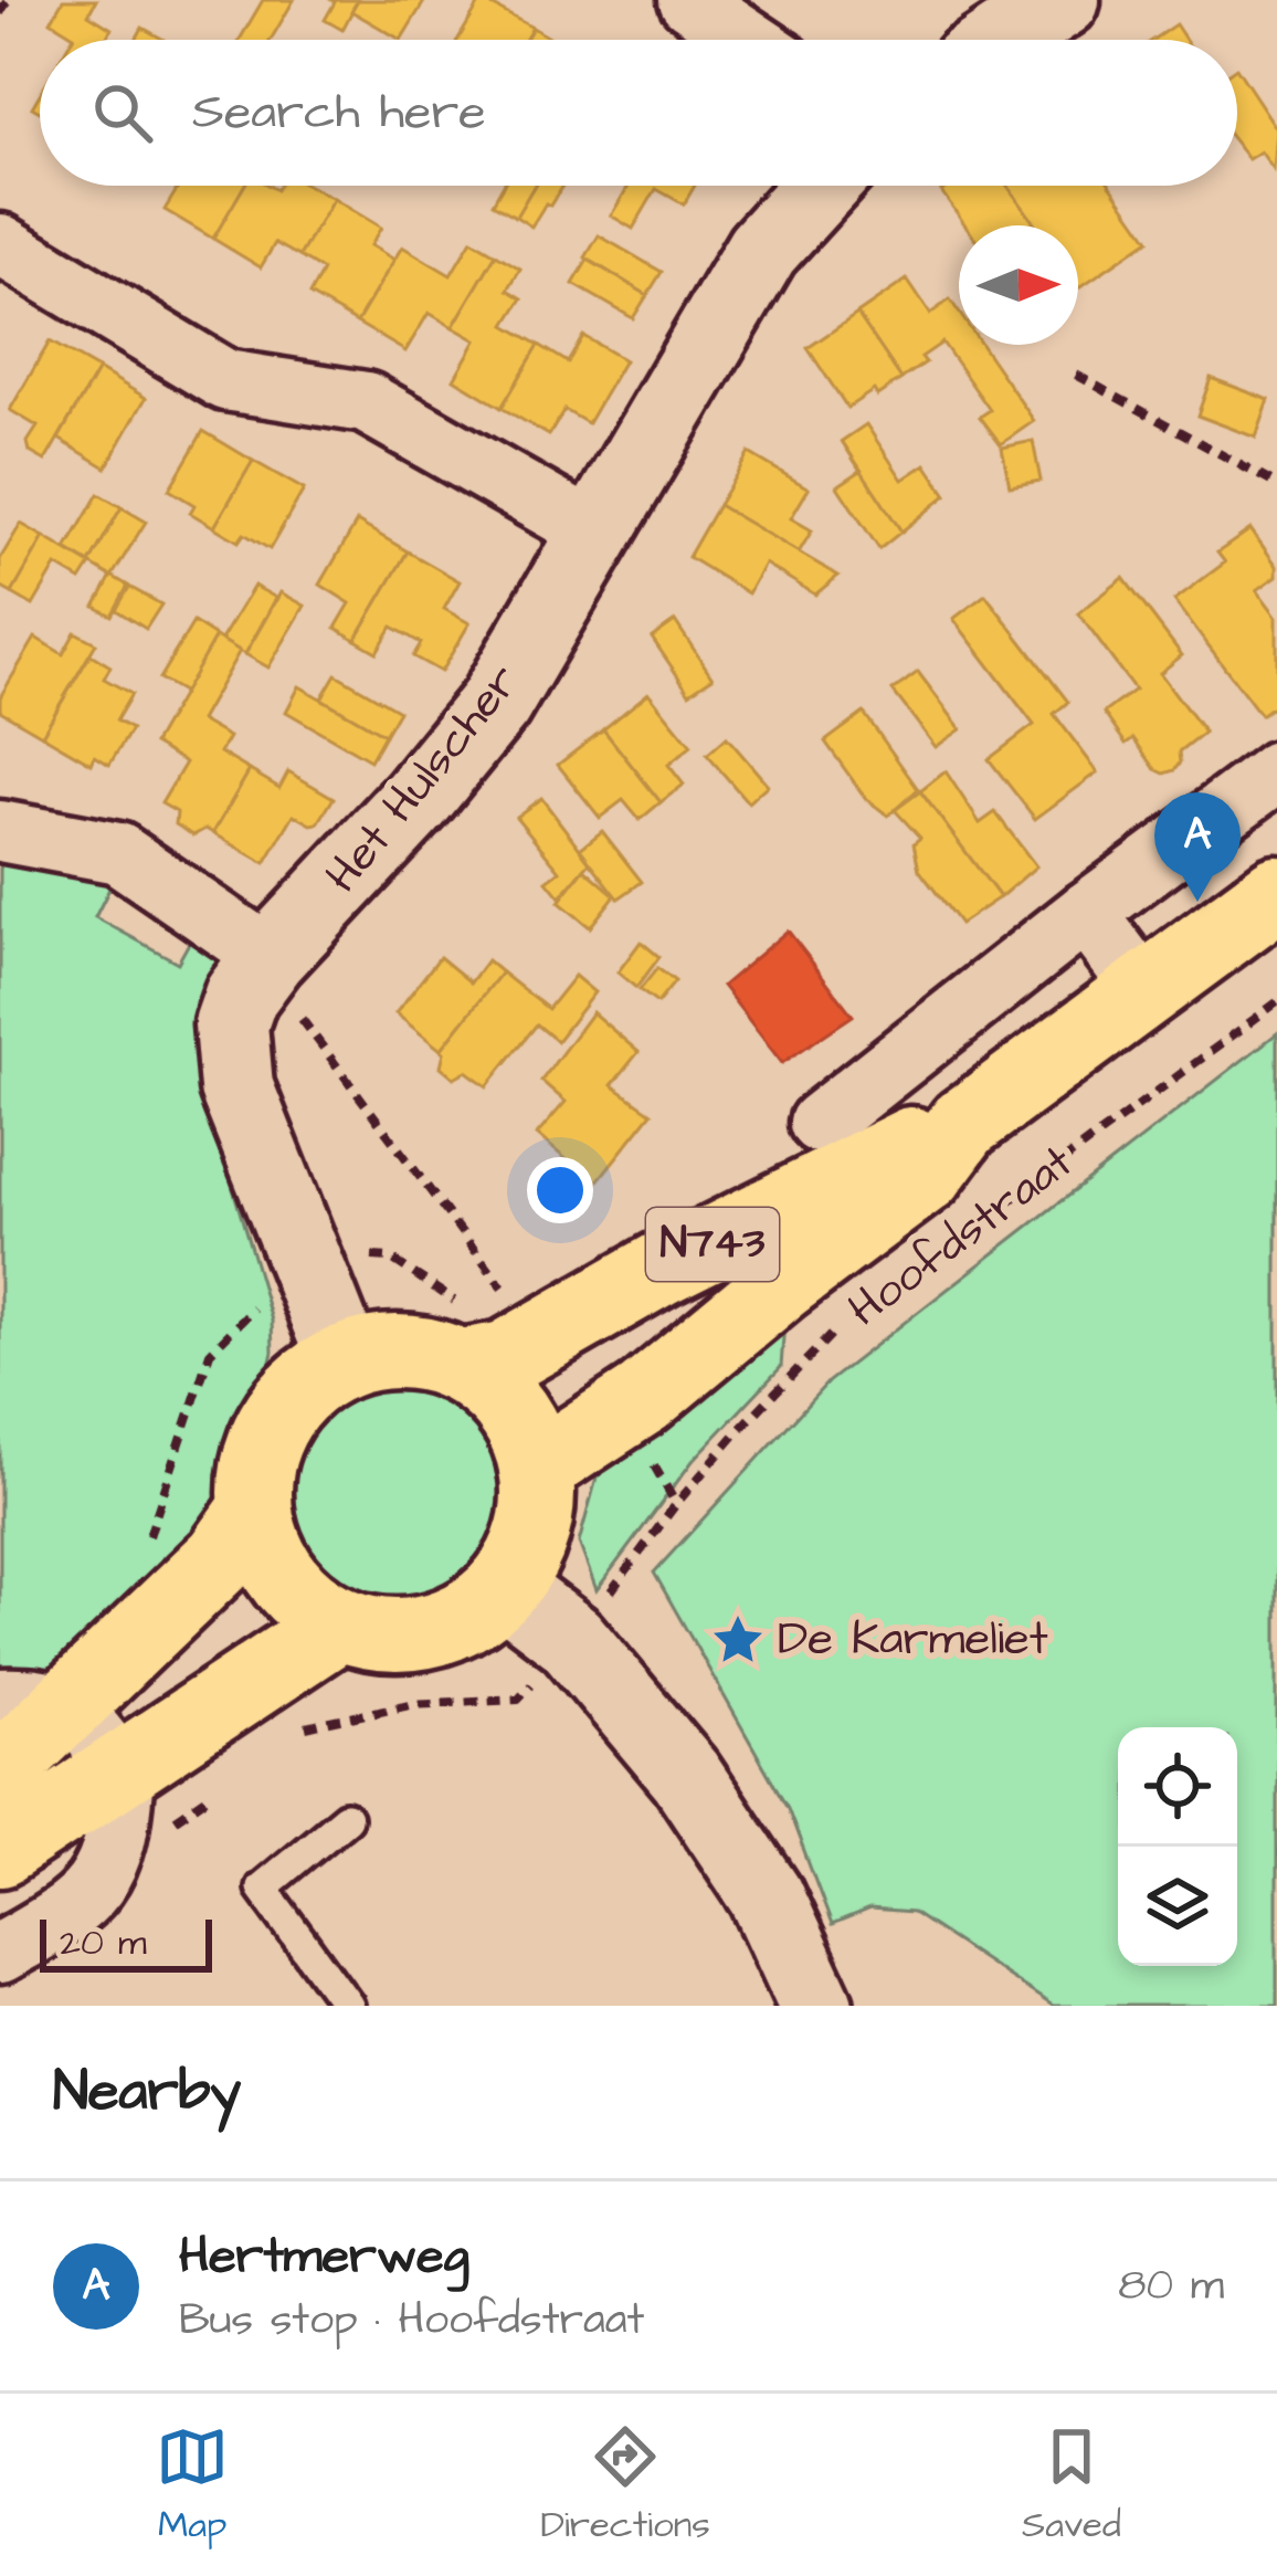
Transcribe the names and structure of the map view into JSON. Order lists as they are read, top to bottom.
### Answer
{
  "streets": {
    "main road": ["Hoofdstraat", "N743"],
    "street": ["Het Hulscher"]
  },
  "crossings": [
    ["Het Hulscher", "Hoofdstraat"]
  ],
  "places": {
    "place": ["De Karmeliet"]
  },
  "scale_bar": "20 m",
  "north": "right",
  "page": {
    "search": "Search here",
    "pins": "A",
    "scale": "20 m",
    "heading": "Nearby",
    "list": [
      {
        "mark": "A",
        "name": "Hertmerweg",
        "note": "Bus stop · Hoofdstraat",
        "value": "80 m"
      }
    ],
    "nav": ["Map", "Directions", "Saved"]
  }
}
